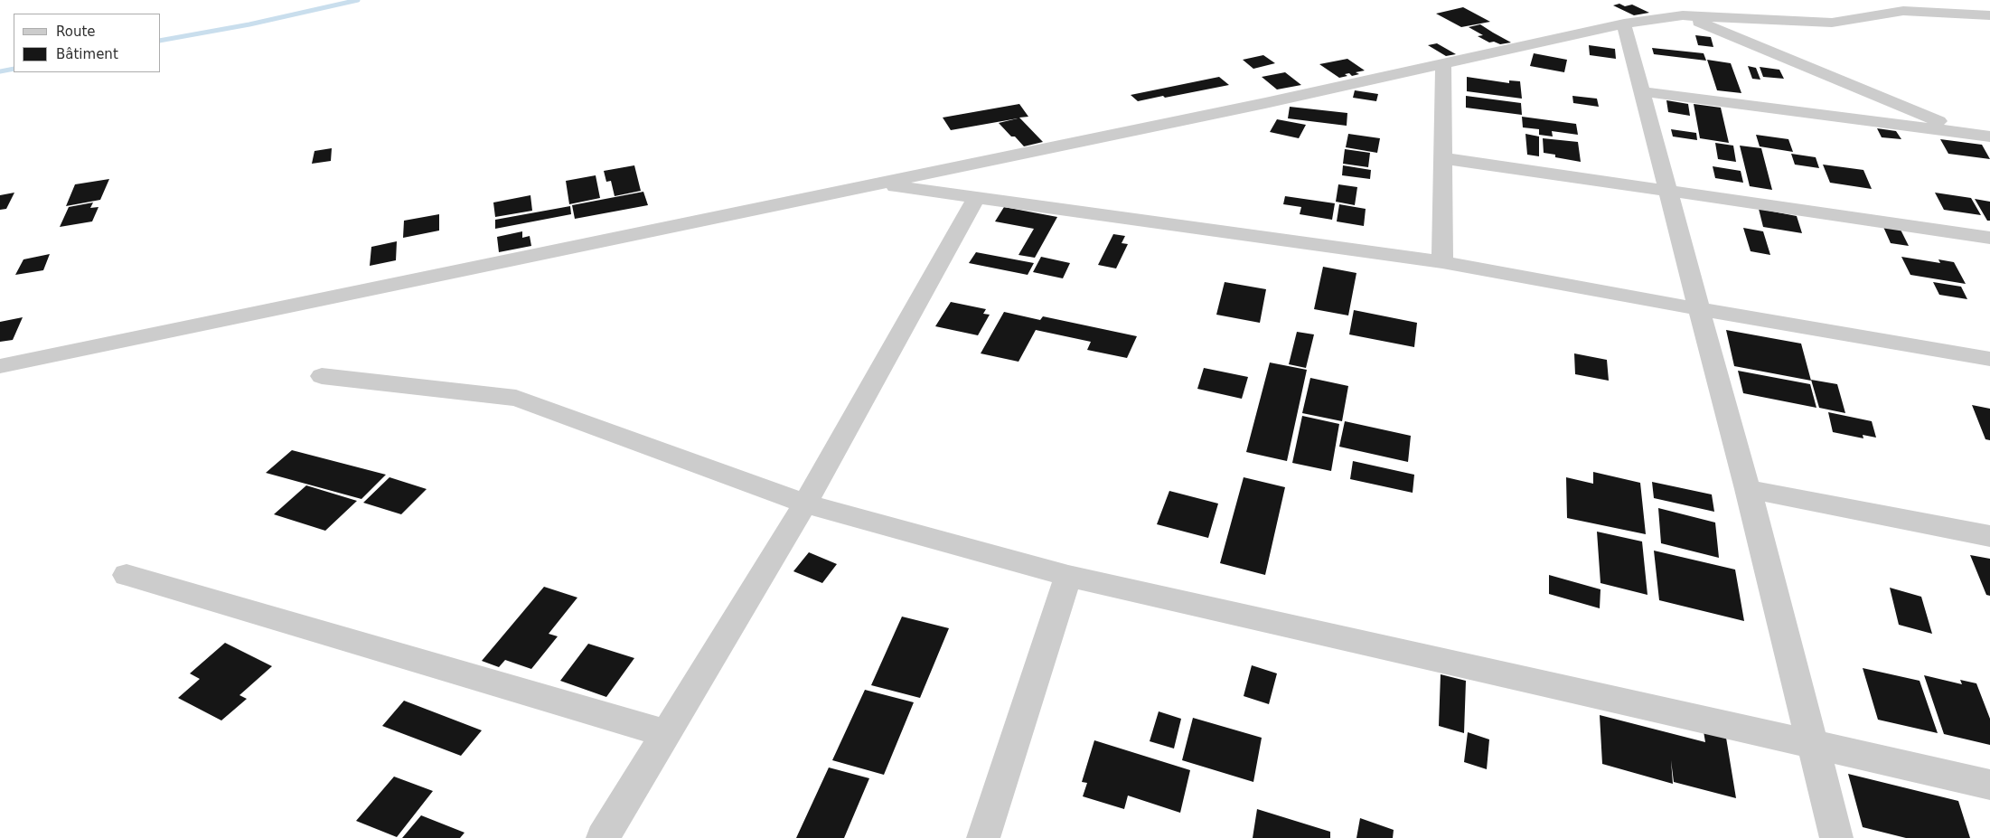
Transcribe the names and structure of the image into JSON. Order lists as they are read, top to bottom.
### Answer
{
  "legend": ["Route", "Bâtiment"]
}
